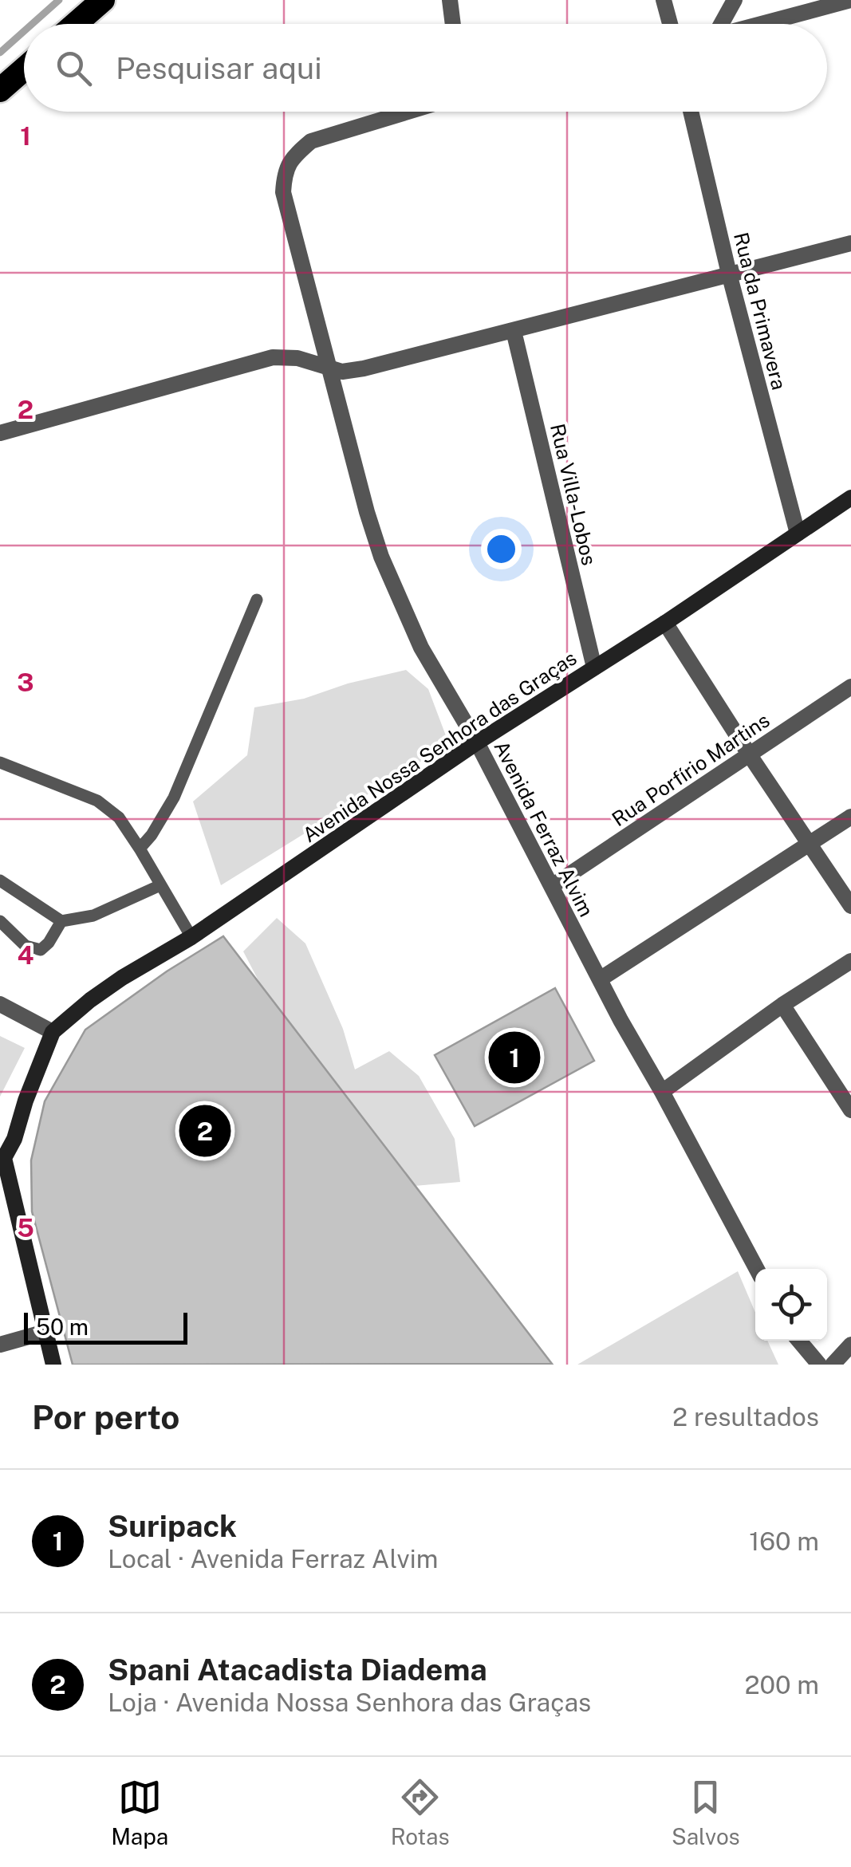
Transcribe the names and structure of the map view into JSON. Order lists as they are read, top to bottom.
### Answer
{
  "streets": {
    "main road": ["Avenida Nossa Senhora das Graças"],
    "street": [
      "Rua da Primavera",
      "Rua Villa-Lobos",
      "Rua Porfírio Martins",
      "Avenida Ferraz Alvim"
    ]
  },
  "crossings": [
    ["Rua da Primavera", "Avenida Nossa Senhora das Graças"],
    ["Rua Villa-Lobos", "Avenida Nossa Senhora das Graças"],
    ["Avenida Nossa Senhora das Graças", "Avenida Ferraz Alvim"],
    ["Rua Porfírio Martins", "Avenida Ferraz Alvim"]
  ],
  "scale_bar": "50 m",
  "page": {
    "search": "Pesquisar aqui",
    "pins": ["1", "2"],
    "scale": "50 m",
    "heading": ["Por perto", "2 resultados"],
    "list": [
      {
        "mark": "1",
        "name": "Suripack",
        "note": "Local · Avenida Ferraz Alvim",
        "value": "160 m"
      },
      {
        "mark": "2",
        "name": "Spani Atacadista Diadema",
        "note": "Loja · Avenida Nossa Senhora das Graças",
        "value": "200 m"
      }
    ],
    "nav": ["Mapa", "Rotas", "Salvos"]
  },
  "grid": {
    "rows": [
      "1",
      "2",
      "3",
      "4",
      "5"
    ]
  }
}
